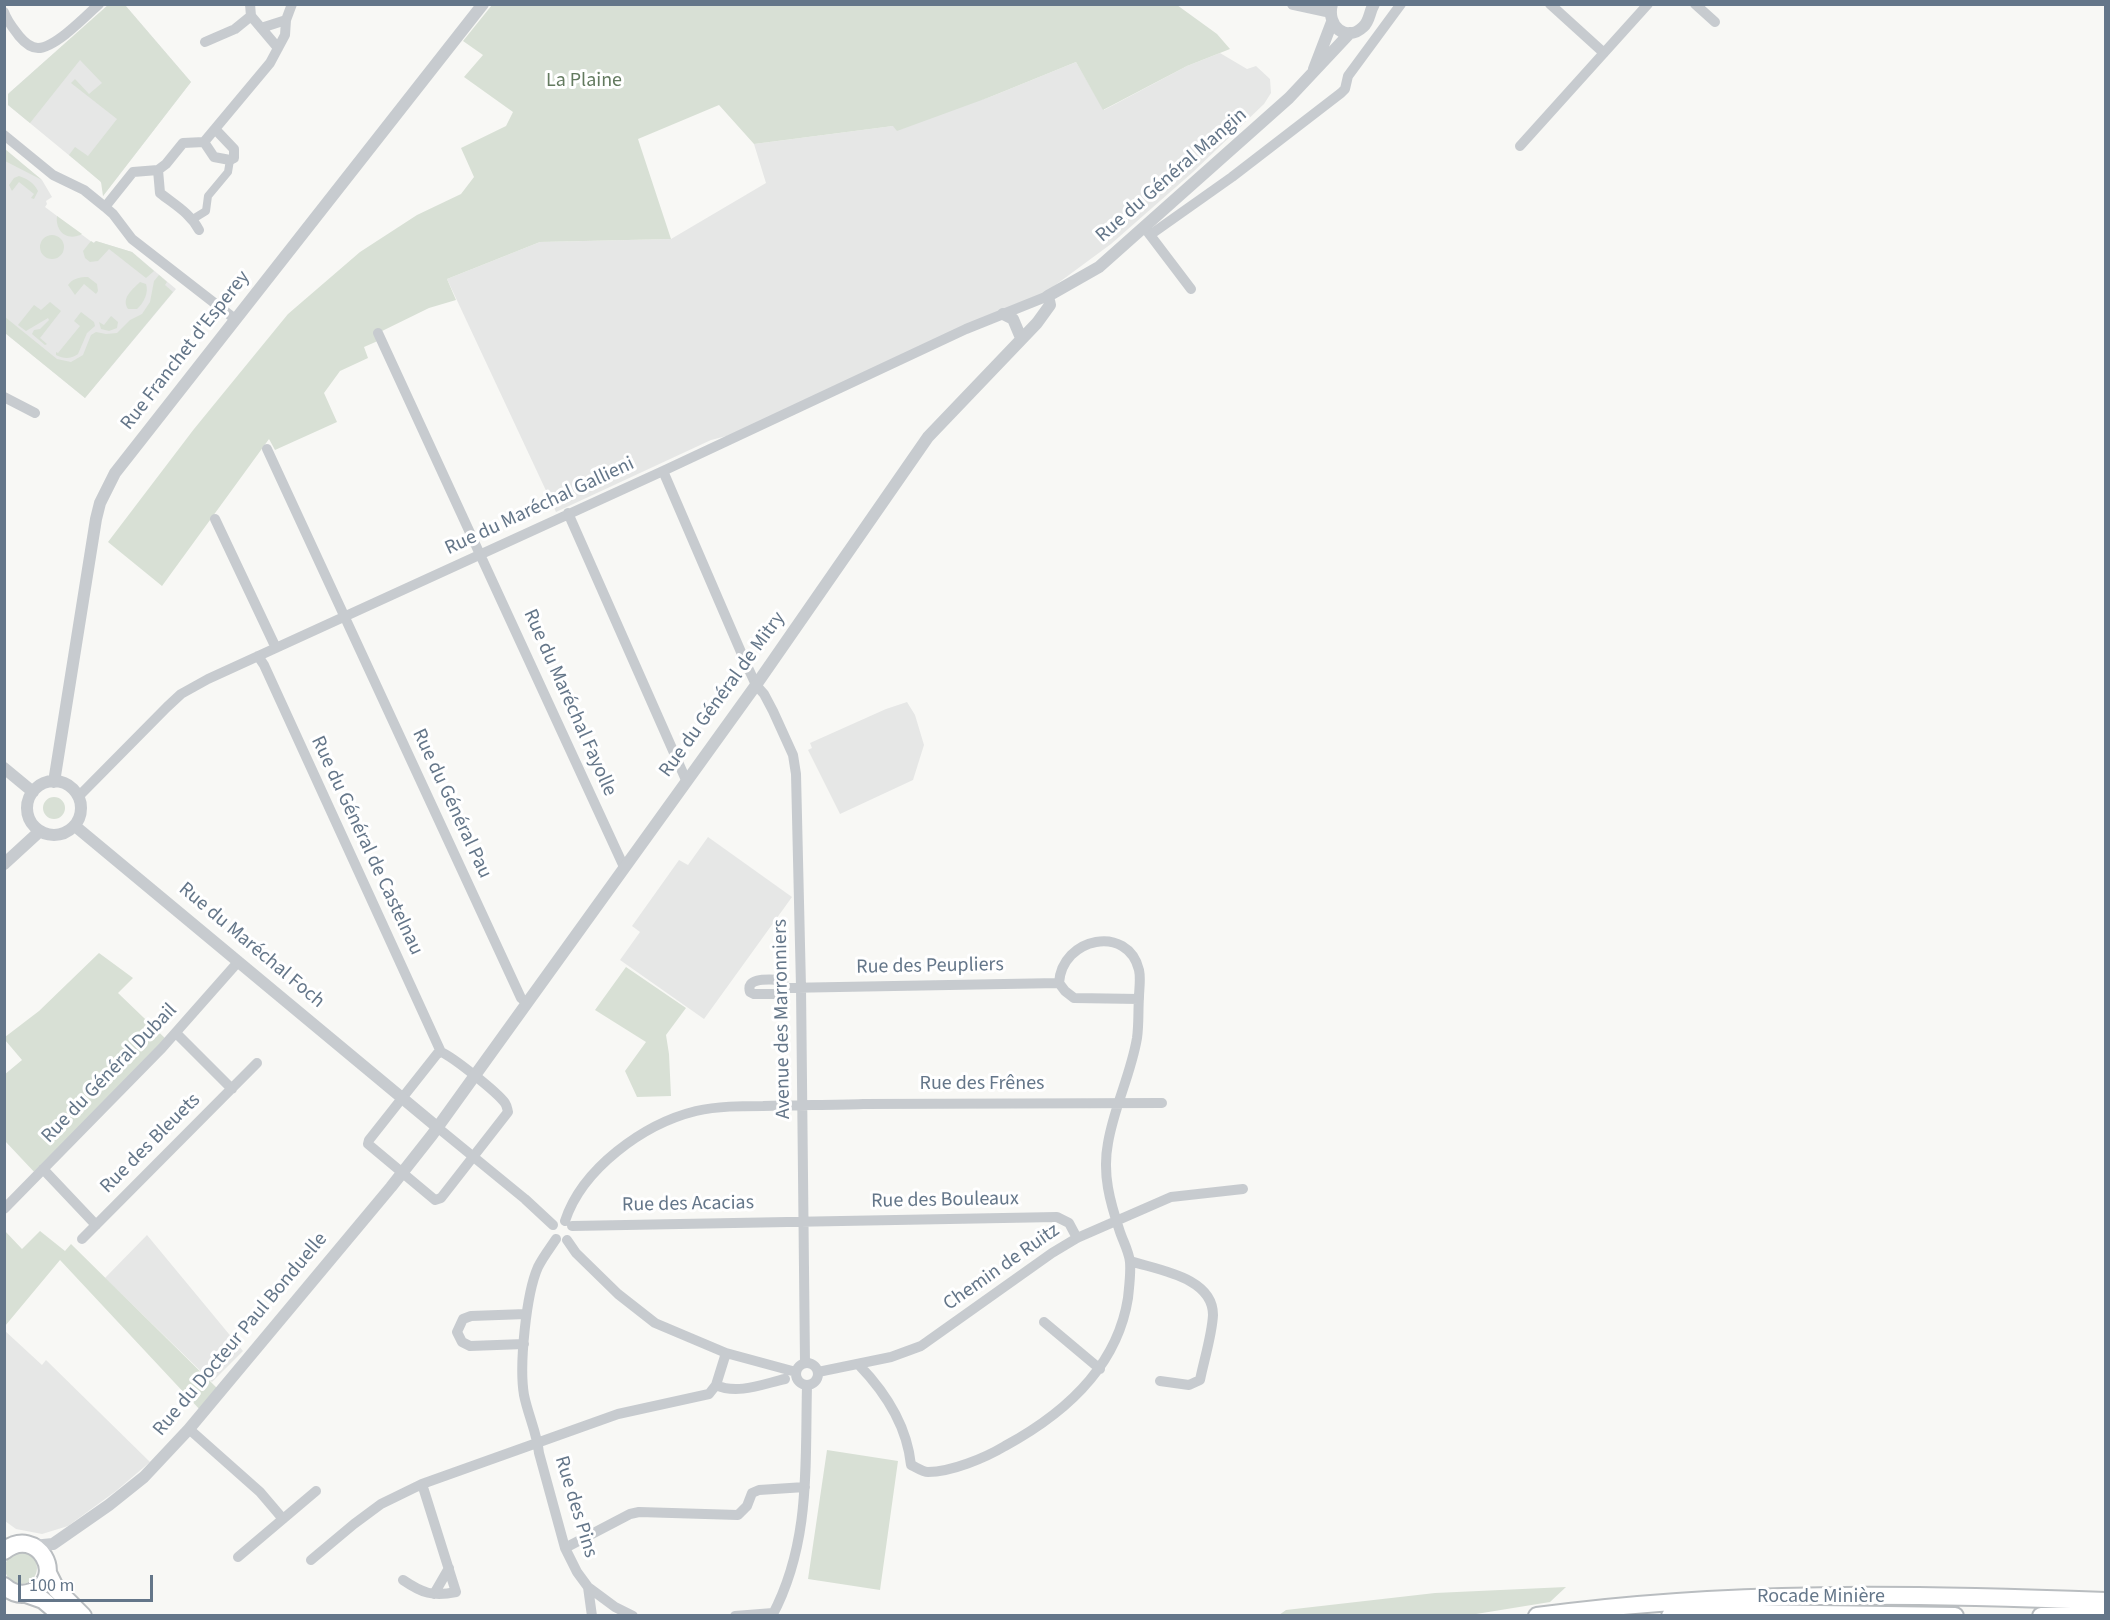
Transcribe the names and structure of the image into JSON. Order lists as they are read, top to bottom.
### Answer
{
  "streets": {
    "highway": ["Rocade Minière"],
    "street": [
      "Rue du Général Mangin",
      "Rue Franchet d'Esperey",
      "Rue du Maréchal Gallieni",
      "Rue du Général de Mitry",
      "Rue du Maréchal Fayolle",
      "Rue du Général Pau",
      "Rue du Général de Castelnau",
      "Rue du Maréchal Foch",
      "Rue des Peupliers",
      "Avenue des Marronniers",
      "Rue du Général Dubail",
      "Rue des Frênes",
      "Rue des Bleuets",
      "Rue des Bouleaux",
      "Rue des Acacias",
      "Chemin de Ruitz",
      "Rue du Docteur Paul Bonduelle",
      "Rue des Pins"
    ]
  },
  "crossings": [
    ["Rue du Général Mangin", "Rue du Maréchal Gallieni"],
    ["Rue du Général Mangin", "Rue du Général de Mitry"],
    ["Rue Franchet d'Esperey", "Rue du Maréchal Gallieni"],
    ["Rue Franchet d'Esperey", "Rue du Maréchal Foch"],
    ["Rue du Maréchal Gallieni", "Rue du Général de Mitry"],
    ["Rue du Maréchal Gallieni", "Rue du Maréchal Fayolle"],
    ["Rue du Maréchal Gallieni", "Rue du Général Pau"],
    ["Rue du Maréchal Gallieni", "Rue du Général de Castelnau"],
    ["Rue du Maréchal Gallieni", "Rue du Maréchal Foch"],
    ["Rue du Maréchal Gallieni", "Avenue des Marronniers"],
    ["Rue du Général de Mitry", "Rue du Maréchal Fayolle"],
    ["Rue du Général de Mitry", "Rue du Général Pau"],
    ["Rue du Général de Mitry", "Rue du Maréchal Foch"],
    ["Rue du Général de Mitry", "Avenue des Marronniers"],
    ["Rue du Général de Mitry", "Rue du Docteur Paul Bonduelle"],
    ["Rue du Maréchal Foch", "Rue du Général Dubail"],
    ["Rue du Maréchal Foch", "Rue du Docteur Paul Bonduelle"],
    ["Rue des Peupliers", "Avenue des Marronniers"],
    ["Avenue des Marronniers", "Rue des Frênes"],
    ["Avenue des Marronniers", "Rue des Bouleaux"],
    ["Avenue des Marronniers", "Rue des Acacias"],
    ["Avenue des Marronniers", "Chemin de Ruitz"],
    ["Rue des Frênes", "Rue des Acacias"],
    ["Rue des Frênes", "Rue des Pins"],
    ["Rue des Bouleaux", "Rue des Acacias"],
    ["Rue des Bouleaux", "Chemin de Ruitz"],
    ["Rue des Acacias", "Rue des Pins"]
  ],
  "parks": ["La Plaine"],
  "scale_bar": "100 m"
}
